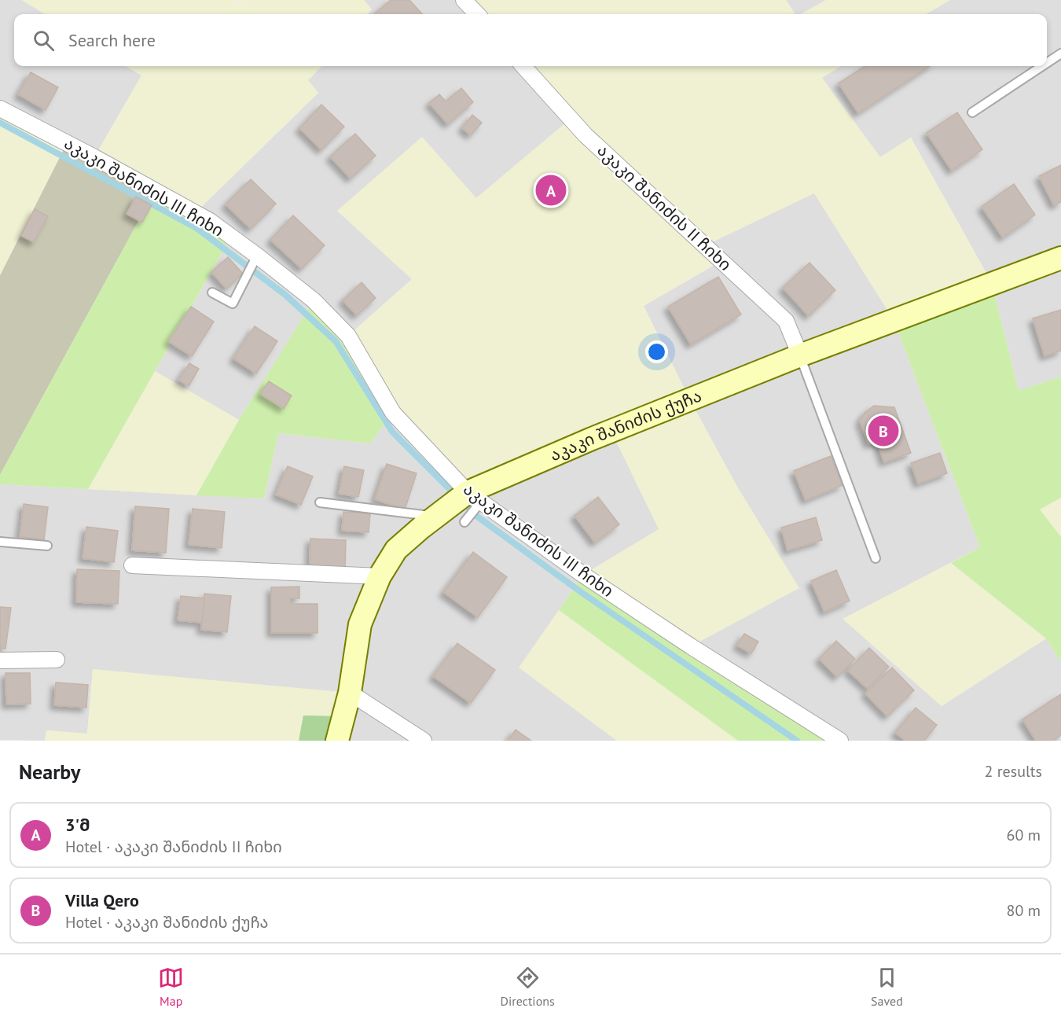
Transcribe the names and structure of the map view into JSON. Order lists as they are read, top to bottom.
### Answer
{
  "streets": {
    "street": ["აკაკი შანიძის III ჩიხი", "აკაკი შანიძის II ჩიხი", "აკაკი შანიძის ქუჩა"]
  },
  "crossings": [
    ["აკაკი შანიძის III ჩიხი", "აკაკი შანიძის ქუჩა"],
    ["აკაკი შანიძის II ჩიხი", "აკაკი შანიძის ქუჩა"]
  ],
  "page": {
    "search": "Search here",
    "pins": ["A", "B"],
    "heading": ["Nearby", "2 results"],
    "list": [
      {
        "mark": "A",
        "name": "3'მ",
        "note": "Hotel · აკაკი შანიძის II ჩიხი",
        "value": "60 m"
      },
      {
        "mark": "B",
        "name": "Villa Qero",
        "note": "Hotel · აკაკი შანიძის ქუჩა",
        "value": "80 m"
      }
    ],
    "nav": ["Map", "Directions", "Saved"]
  }
}
